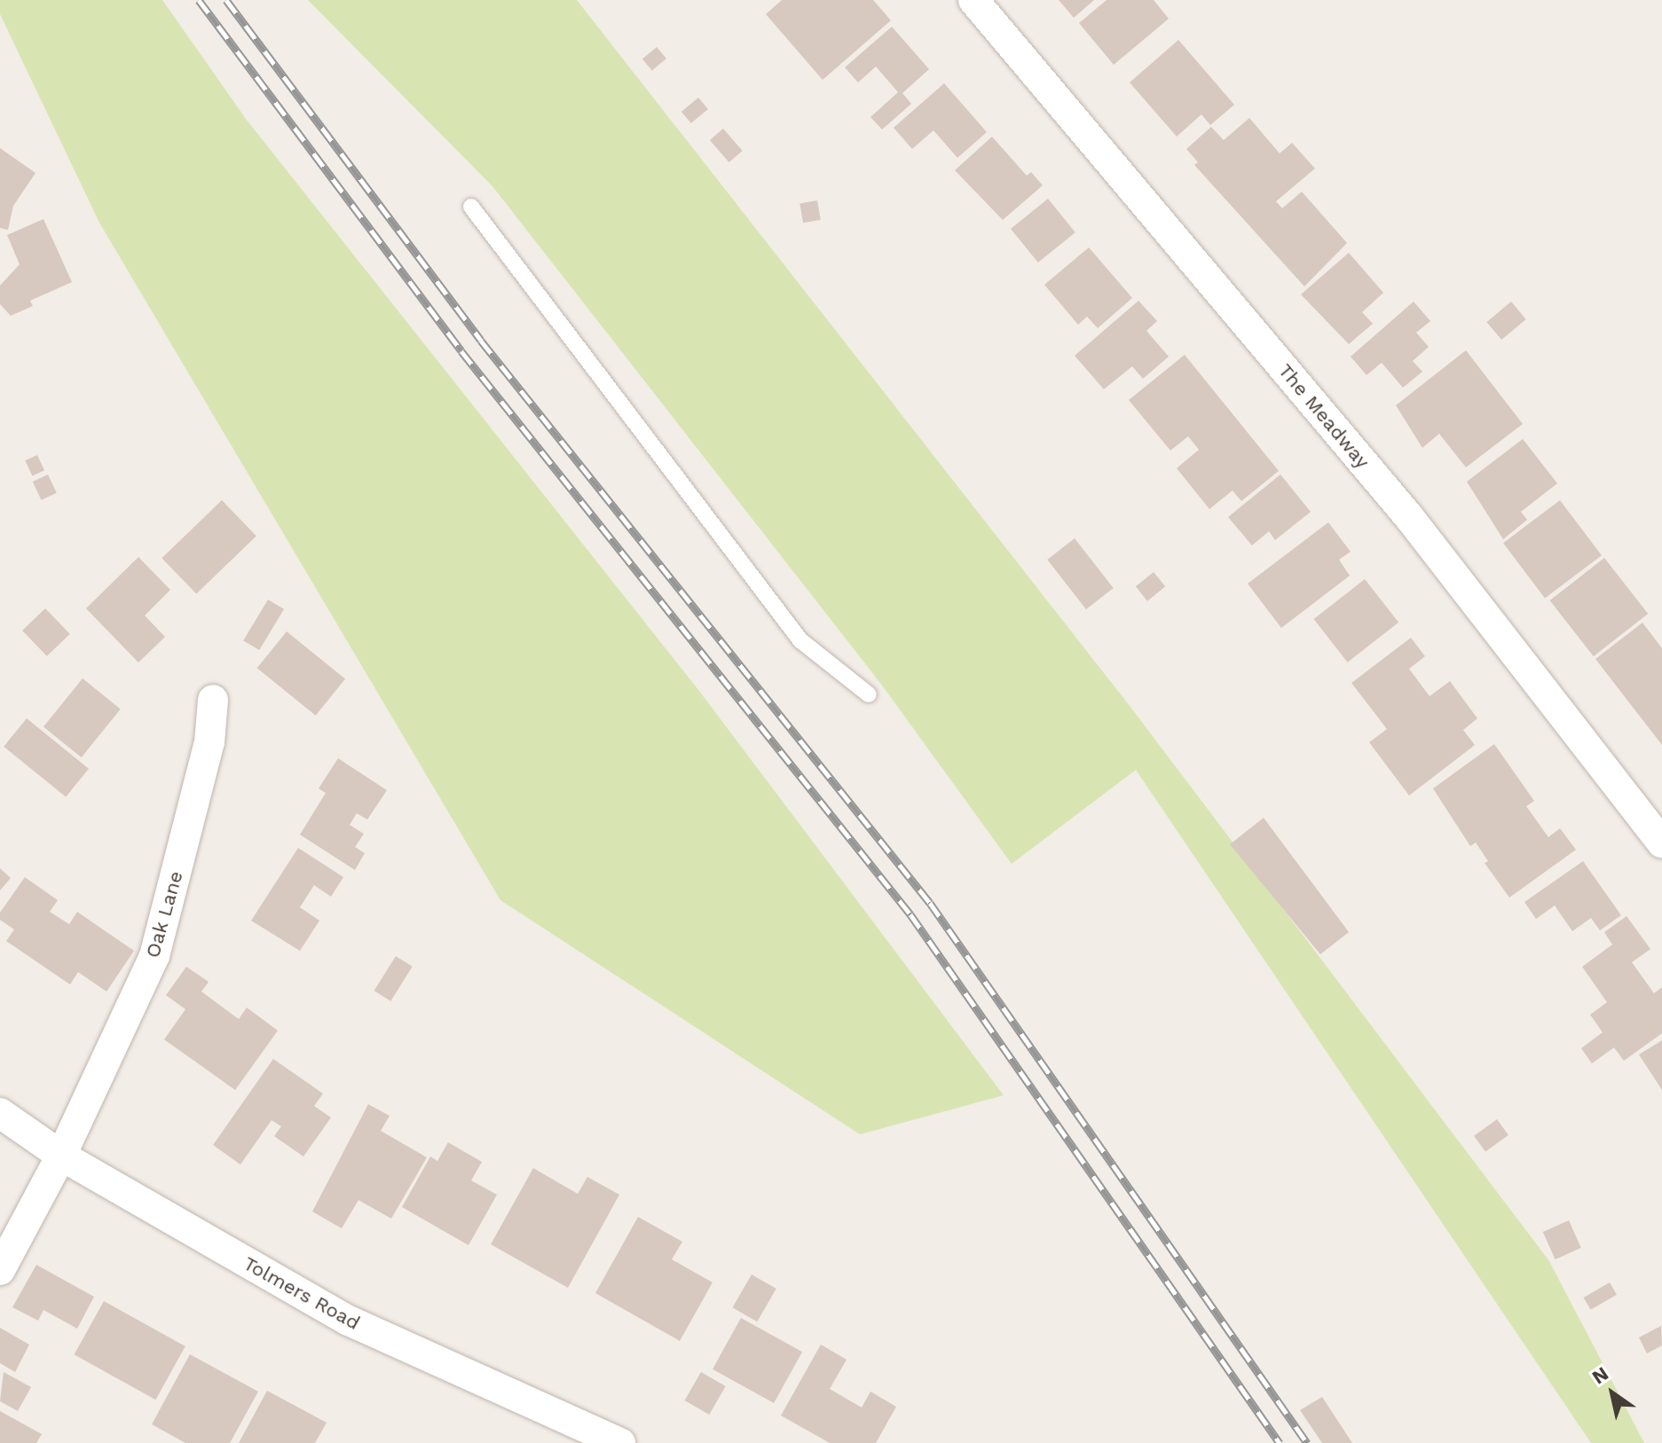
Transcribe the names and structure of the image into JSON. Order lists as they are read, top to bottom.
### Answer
{
  "streets": {
    "street": ["The Meadway", "Oak Lane", "Tolmers Road"]
  },
  "crossings": [
    ["Oak Lane", "Tolmers Road"]
  ],
  "north": "top left"
}
